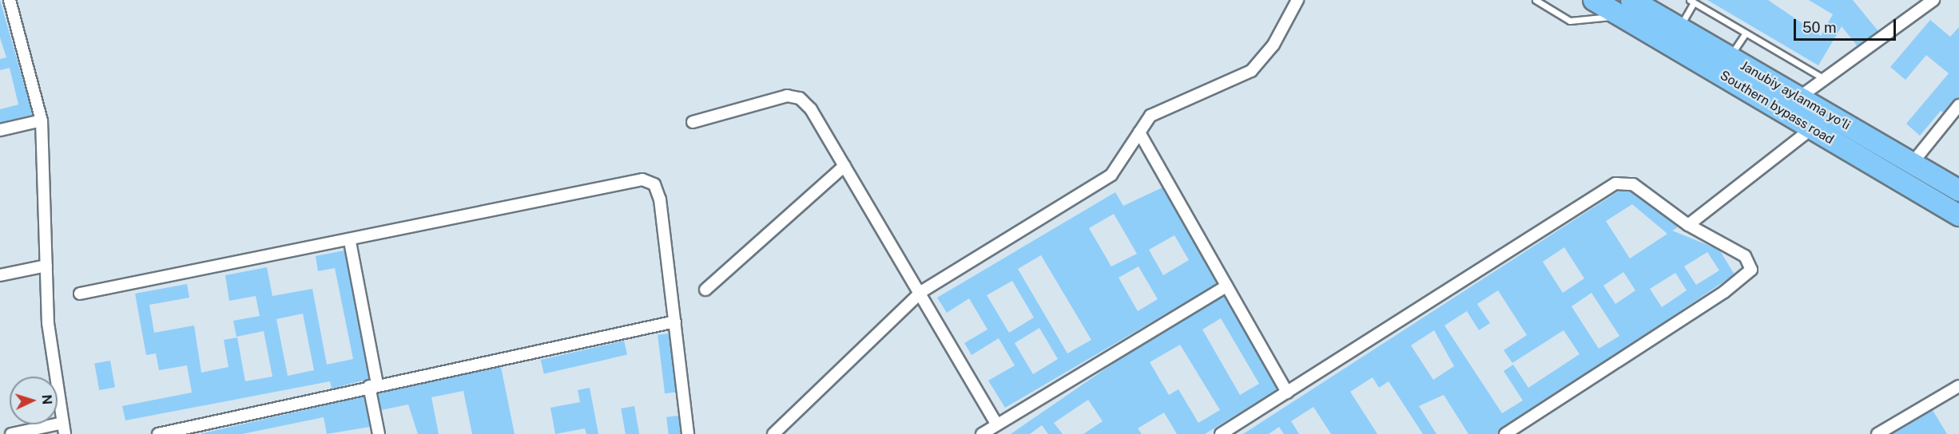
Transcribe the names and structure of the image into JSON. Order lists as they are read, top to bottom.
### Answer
{
  "streets": {
    "highway": ["Janubiy aylanma yoʻli", "Southern bypass road"]
  },
  "crossings": [
    ["Janubiy aylanma yoʻli", "Southern bypass road"]
  ],
  "scale_bar": "50 m",
  "north": "right"
}
